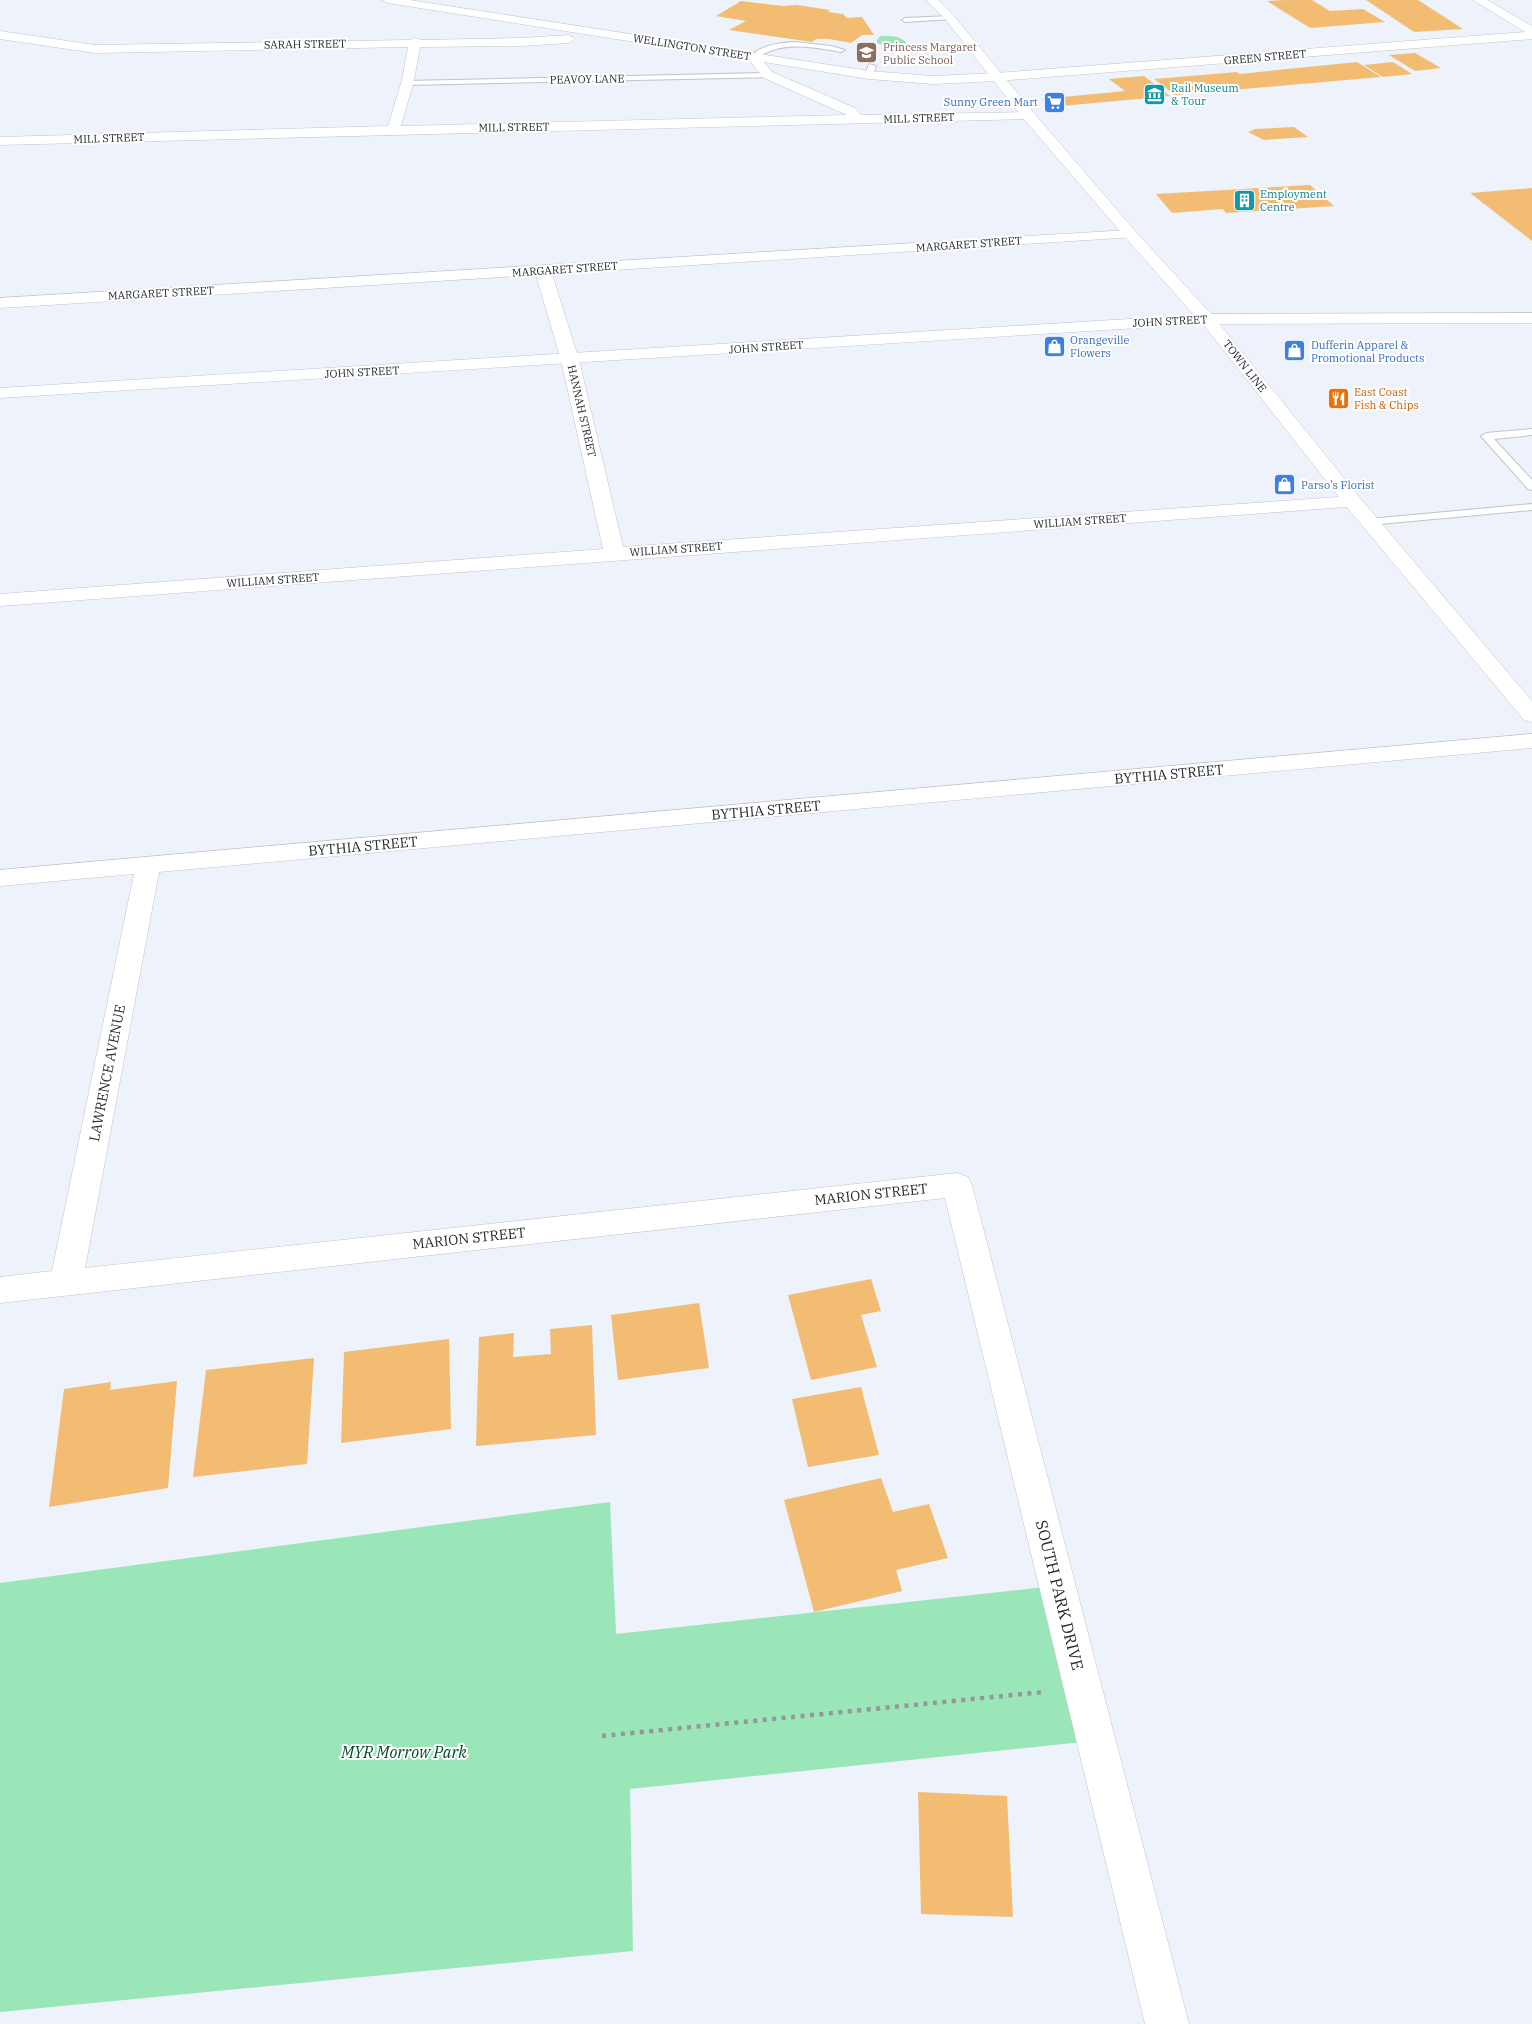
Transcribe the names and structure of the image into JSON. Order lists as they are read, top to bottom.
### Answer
{
  "streets": {
    "street": [
      "SARAH STREET",
      "WELLINGTON STREET",
      "GREEN STREET",
      "MILL STREET",
      "MARGARET STREET",
      "JOHN STREET",
      "TOWN LINE",
      "HANNAH STREET",
      "WILLIAM STREET",
      "BYTHIA STREET",
      "LAWRENCE AVENUE",
      "MARION STREET",
      "SOUTH PARK DRIVE"
    ],
    "lane": ["PEAVOY LANE"]
  },
  "crossings": [
    ["SARAH STREET", "WELLINGTON STREET"],
    ["WELLINGTON STREET", "GREEN STREET"],
    ["WELLINGTON STREET", "TOWN LINE"],
    ["GREEN STREET", "TOWN LINE"],
    ["MILL STREET", "TOWN LINE"],
    ["MARGARET STREET", "TOWN LINE"],
    ["MARGARET STREET", "HANNAH STREET"],
    ["JOHN STREET", "TOWN LINE"],
    ["JOHN STREET", "HANNAH STREET"],
    ["TOWN LINE", "WILLIAM STREET"],
    ["HANNAH STREET", "WILLIAM STREET"],
    ["BYTHIA STREET", "LAWRENCE AVENUE"],
    ["LAWRENCE AVENUE", "MARION STREET"],
    ["MARION STREET", "SOUTH PARK DRIVE"]
  ],
  "parks": ["MYR Morrow Park"],
  "places": {
    "school or university": ["Princess Margaret Public School"],
    "museum": ["Rail Museum & Tour"],
    "supermarket": ["Sunny Green Mart"],
    "building": ["Employment Centre"],
    "shop": ["Orangeville Flowers", "Dufferin Apparel & Promotional Products", "Parso's Florist"],
    "restaurant": ["East Coast Fish & Chips"]
  }
}
